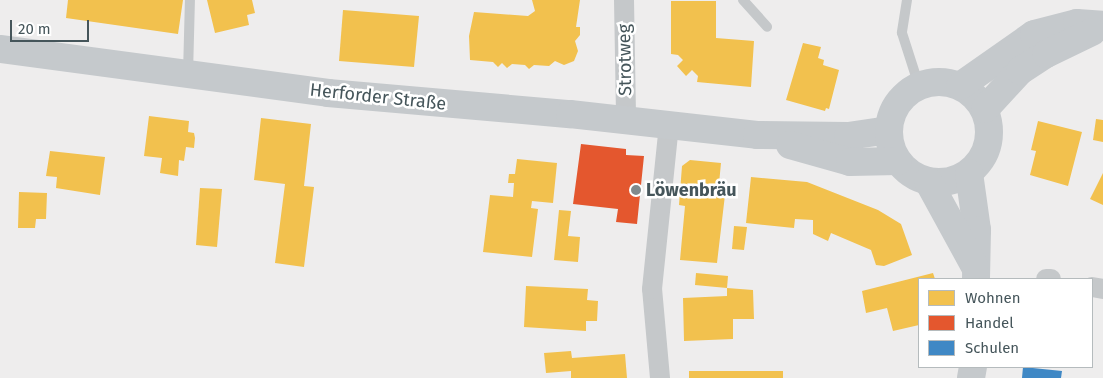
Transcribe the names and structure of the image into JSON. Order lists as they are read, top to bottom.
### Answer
{
  "streets": {
    "main road": ["Herforder Straße"],
    "street": ["Strotweg"]
  },
  "crossings": [
    ["Strotweg", "Herforder Straße"]
  ],
  "places": ["Löwenbräu"],
  "legend": ["Wohnen", "Handel", "Schulen"],
  "scale_bar": "20 m"
}
